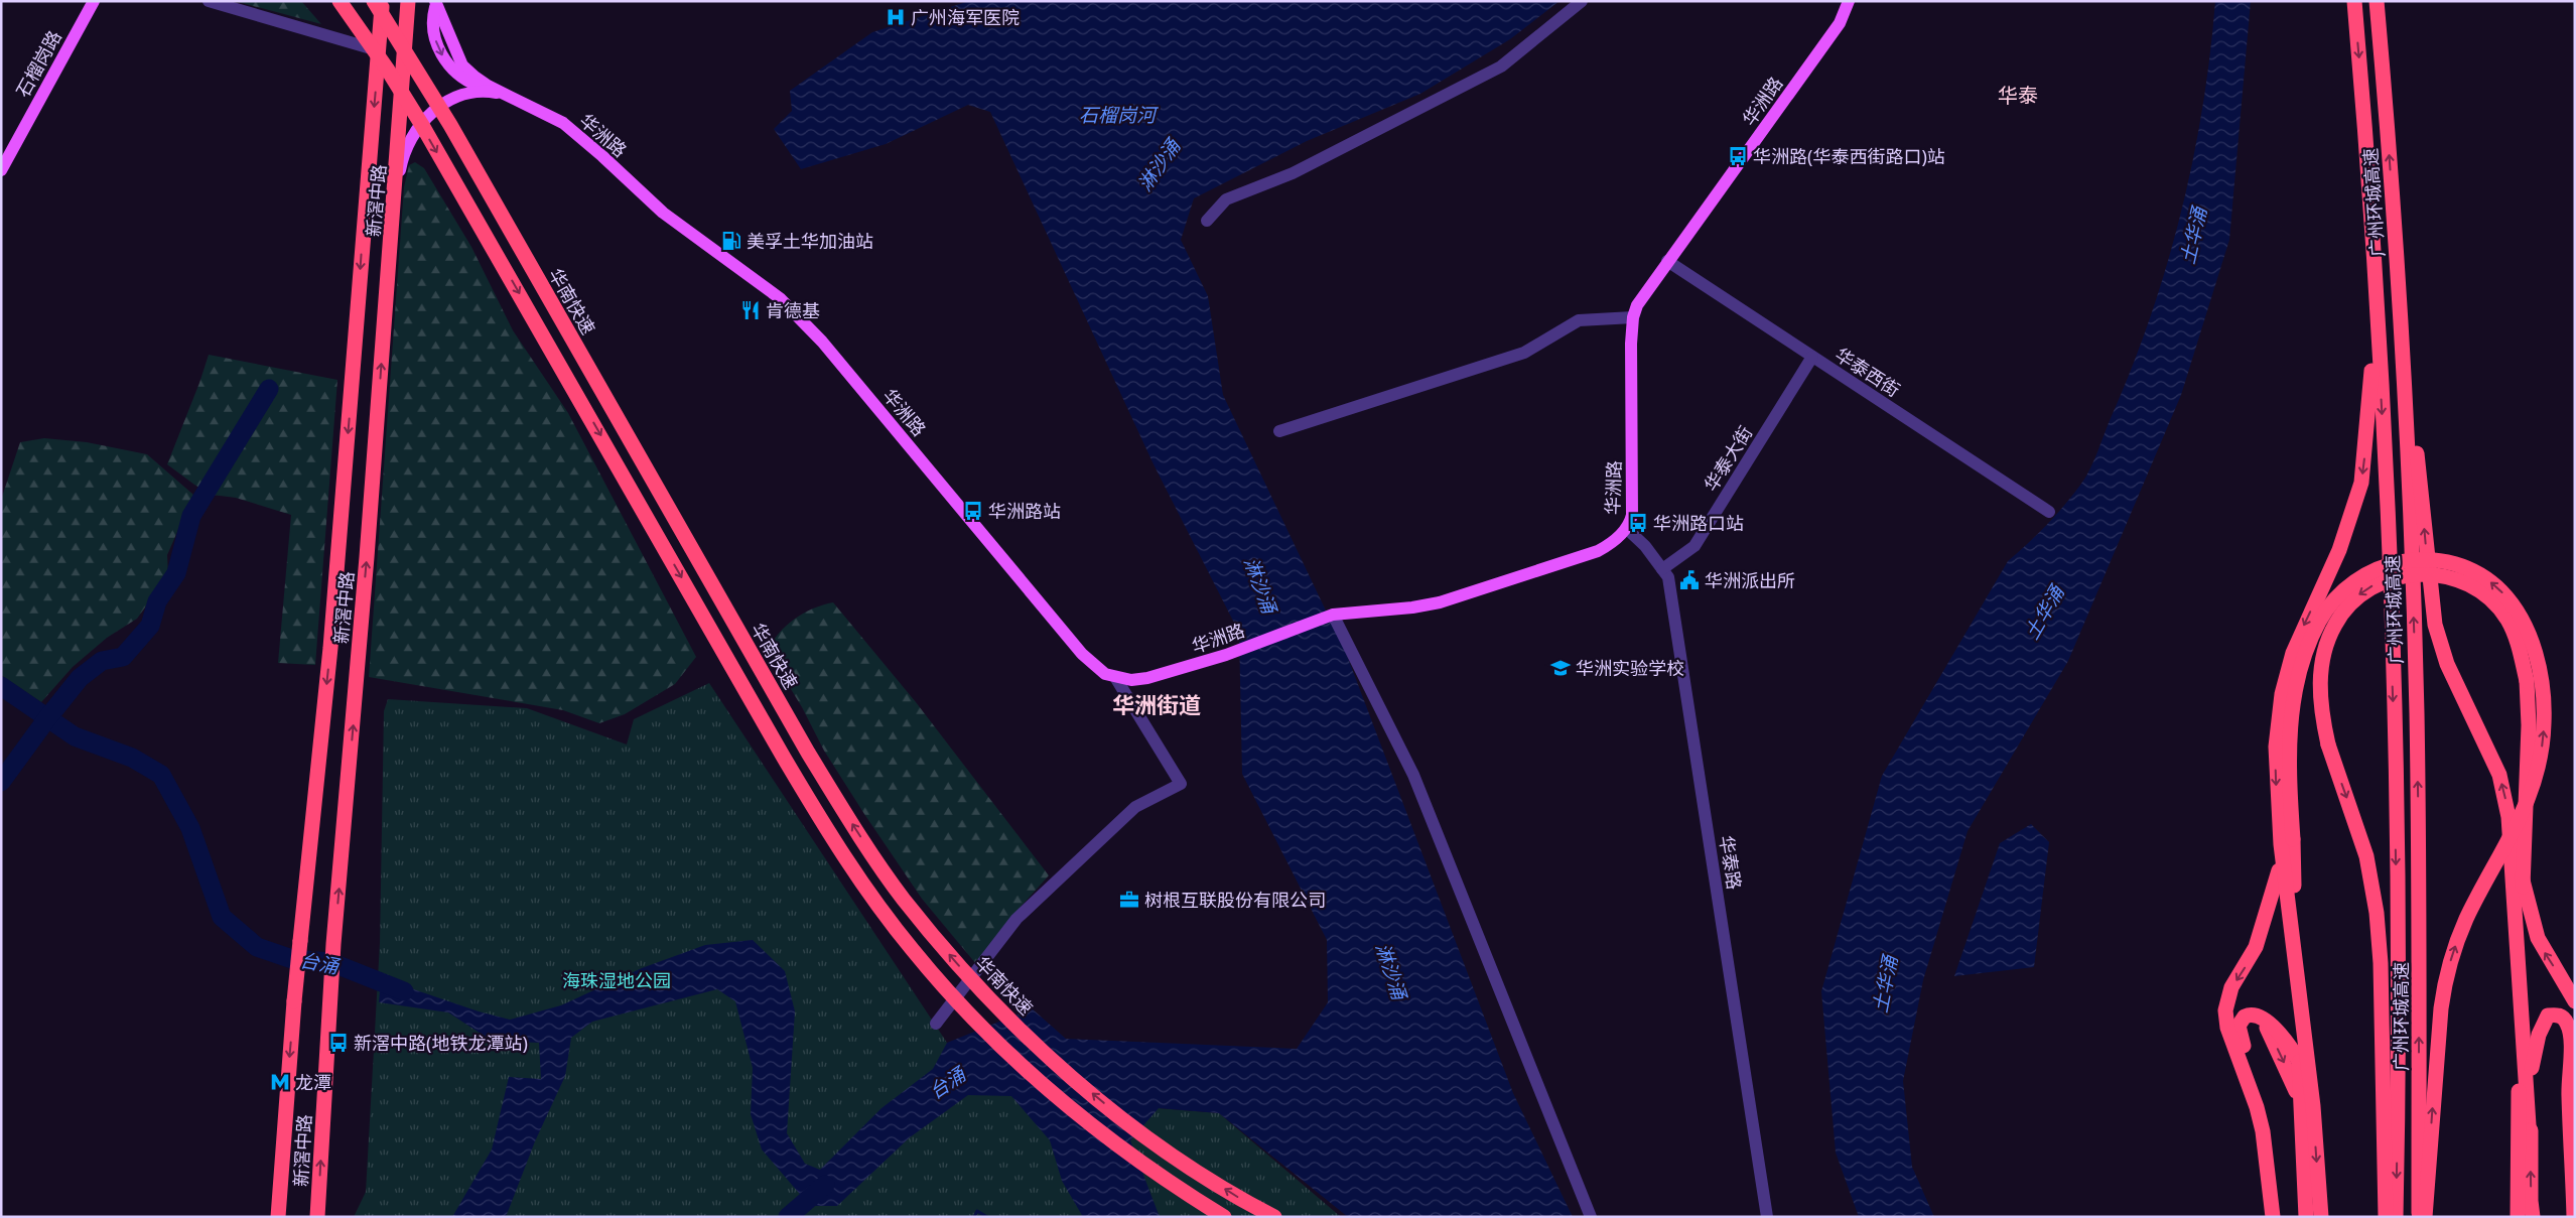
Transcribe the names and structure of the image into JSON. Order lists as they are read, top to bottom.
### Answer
{
  "streets": {
    "highway": ["新滘中路", "广州环城高速", "华南快速"],
    "main road": ["石榴岗路", "华洲路"],
    "street": ["华泰西街", "华泰大街", "华泰路"]
  },
  "crossings": [
    ["华洲路", "华泰西街"],
    ["华洲路", "华泰路"],
    ["华泰西街", "华泰大街"],
    ["华泰大街", "华泰路"]
  ],
  "districts": ["华泰", "华洲街道"],
  "water": [
    "石榴岗河",
    "淋沙涌",
    "土华涌",
    "台涌"
  ],
  "parks": ["海珠湿地公园"],
  "places": {
    "hospital": ["广州海军医院"],
    "bus stop": [
      "华洲路(华泰西街路口)站",
      "华洲路站",
      "华洲路口站",
      "新滘中路(地铁龙潭站)"
    ],
    "fuel station": ["美孚土华加油站"],
    "restaurant": ["肯德基"],
    "public building": ["华洲派出所"],
    "school or university": ["华洲实验学校"],
    "office": ["树根互联股份有限公司"],
    "metro station": ["龙潭"]
  }
}
